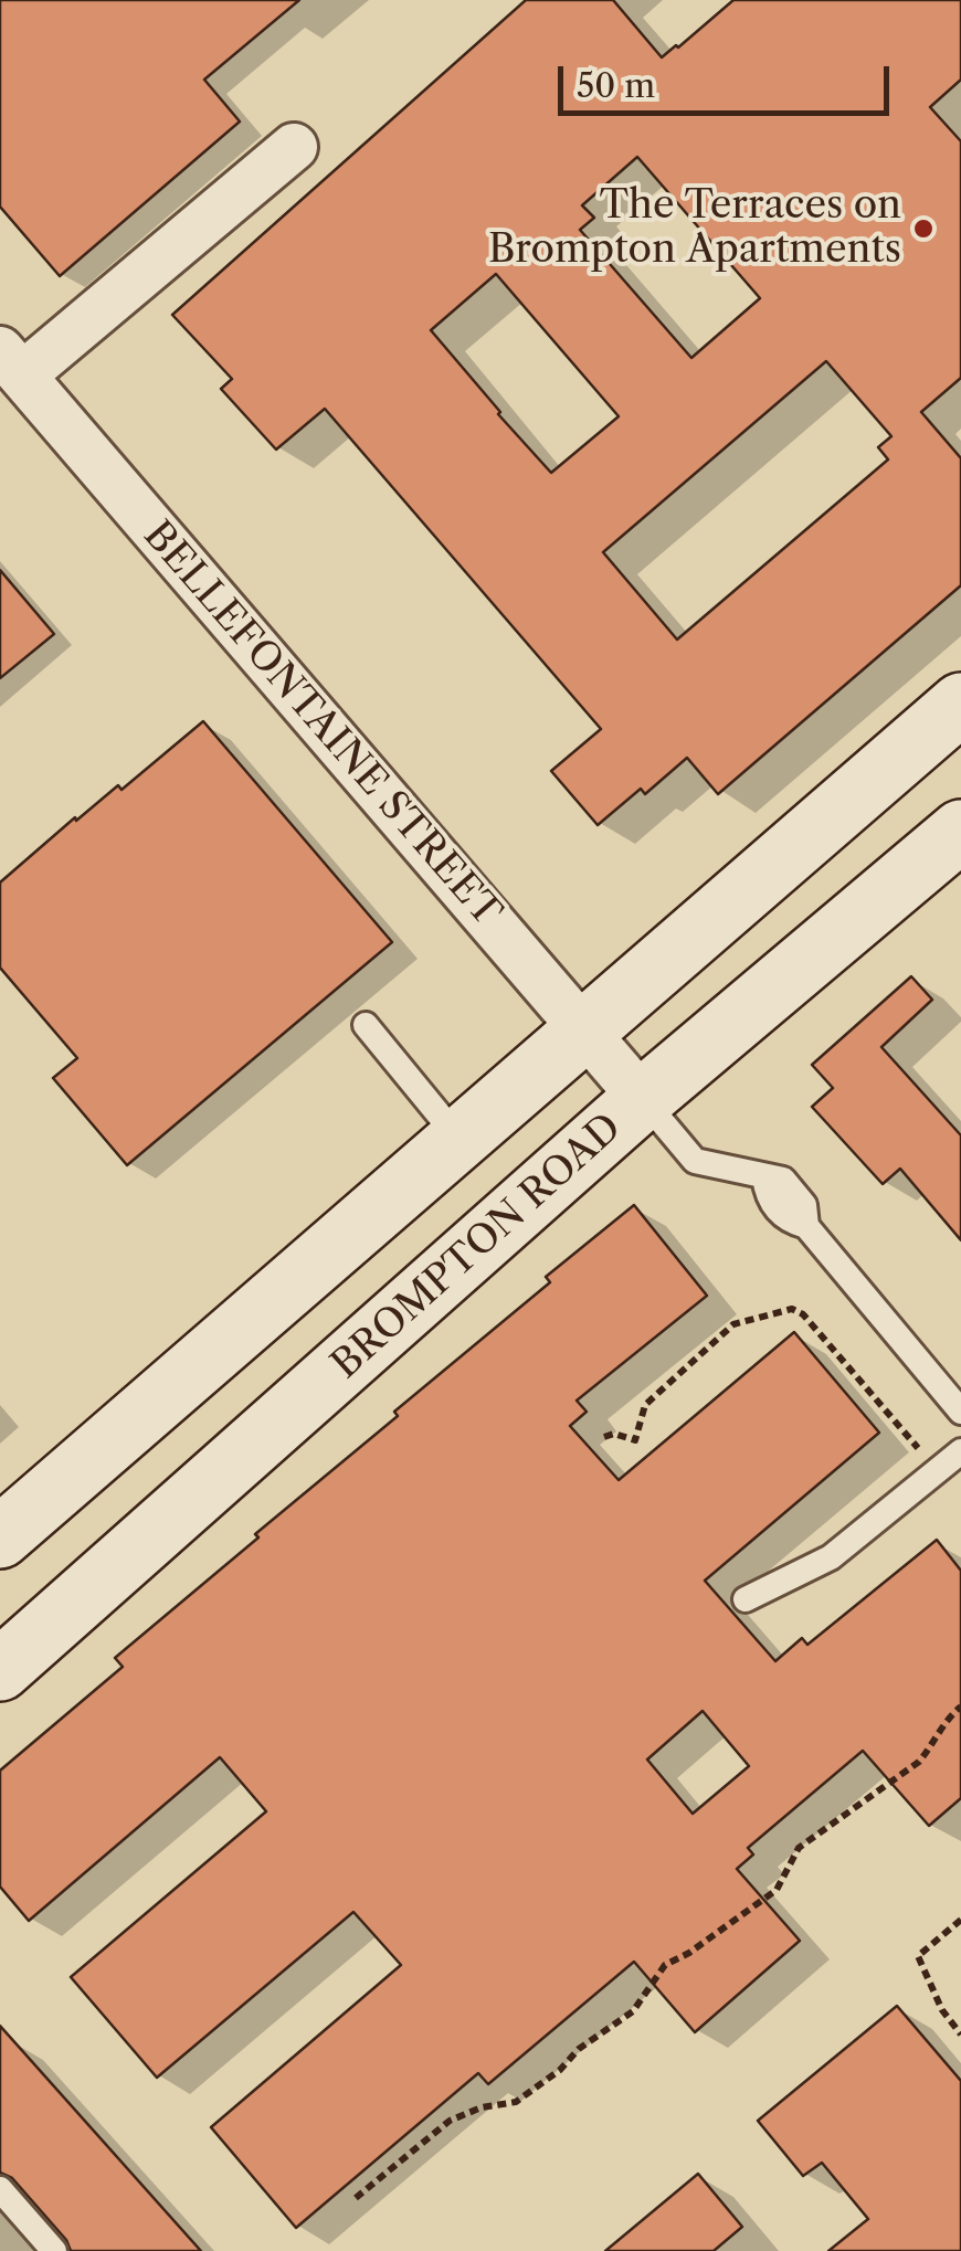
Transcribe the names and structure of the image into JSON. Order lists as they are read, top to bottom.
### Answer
{
  "streets": {
    "street": ["BELLEFONTAINE STREET", "BROMPTON ROAD"]
  },
  "crossings": [
    ["BELLEFONTAINE STREET", "BROMPTON ROAD"]
  ],
  "places": ["The Terraces on Brompton Apartments"],
  "scale_bar": "50 m"
}
